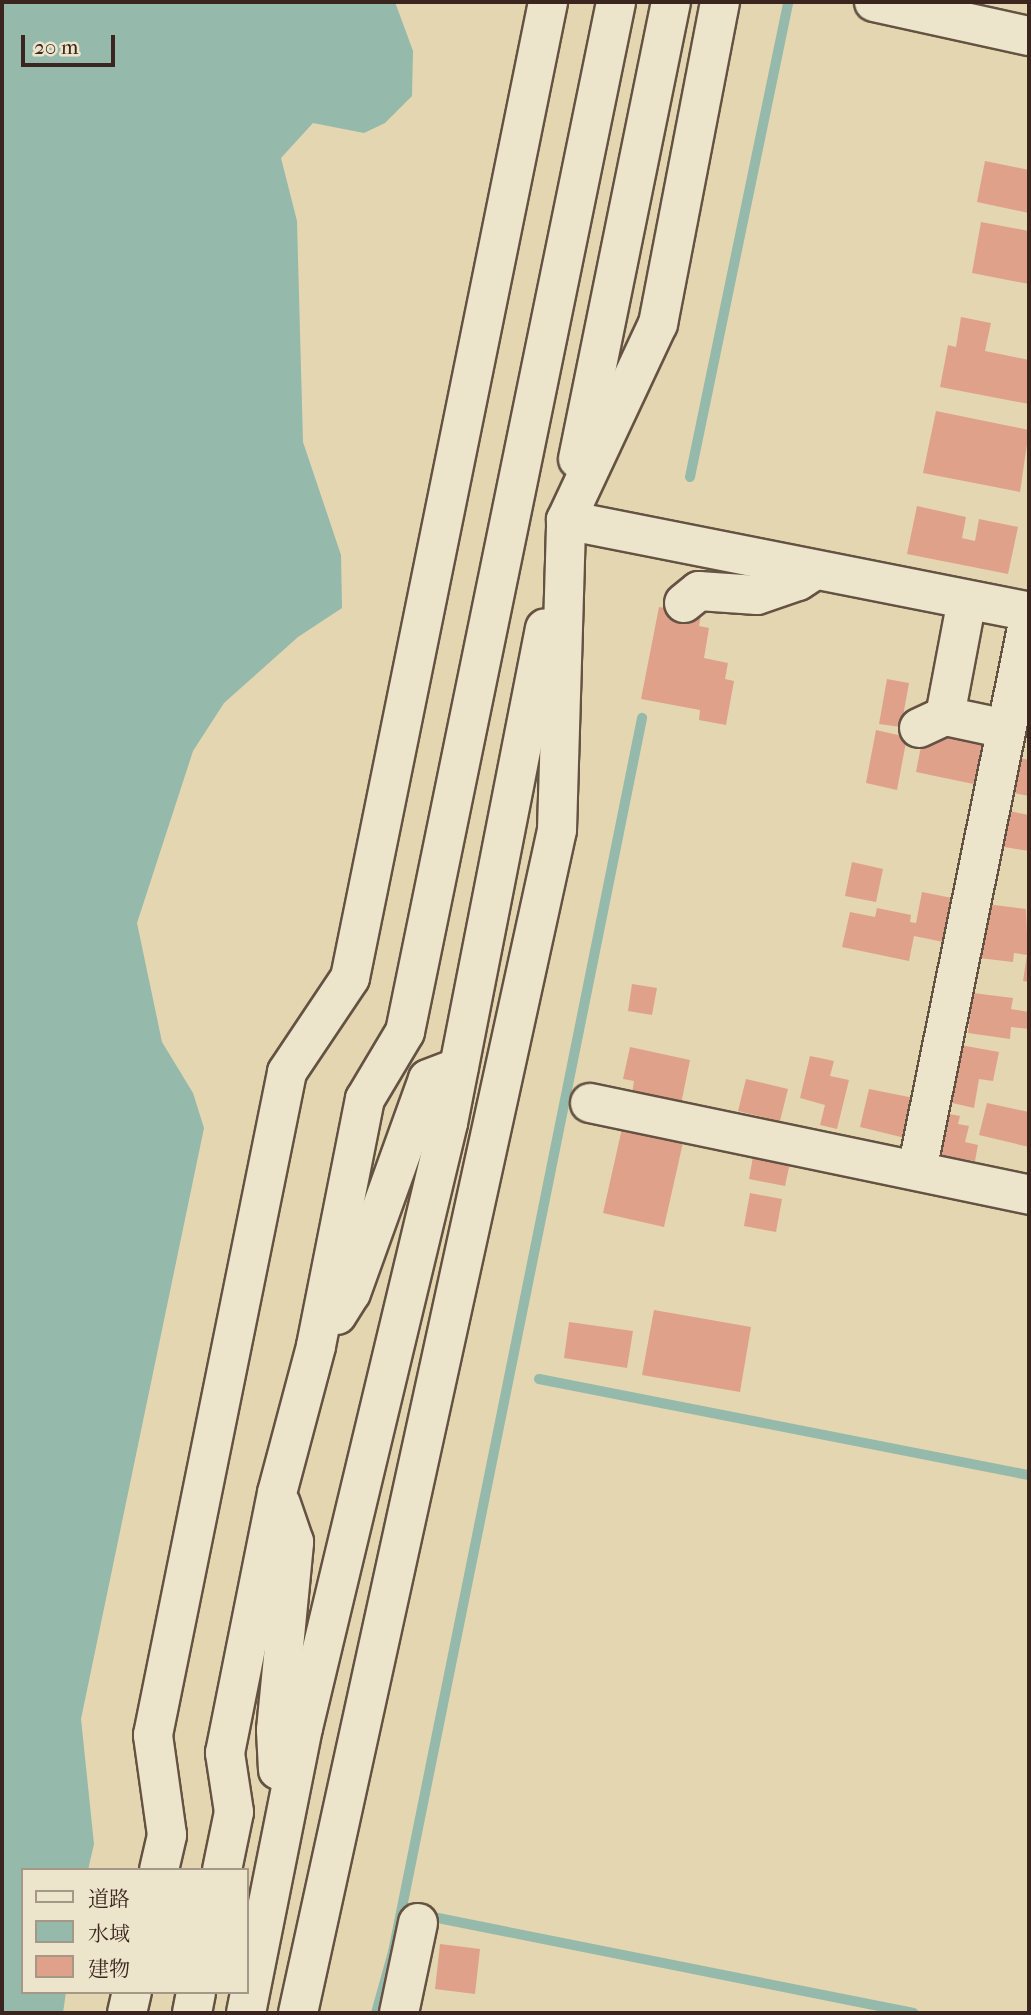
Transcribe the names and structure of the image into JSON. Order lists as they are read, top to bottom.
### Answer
{
  "legend": ["道路", "水域", "建物"],
  "scale_bar": "20 m"
}
